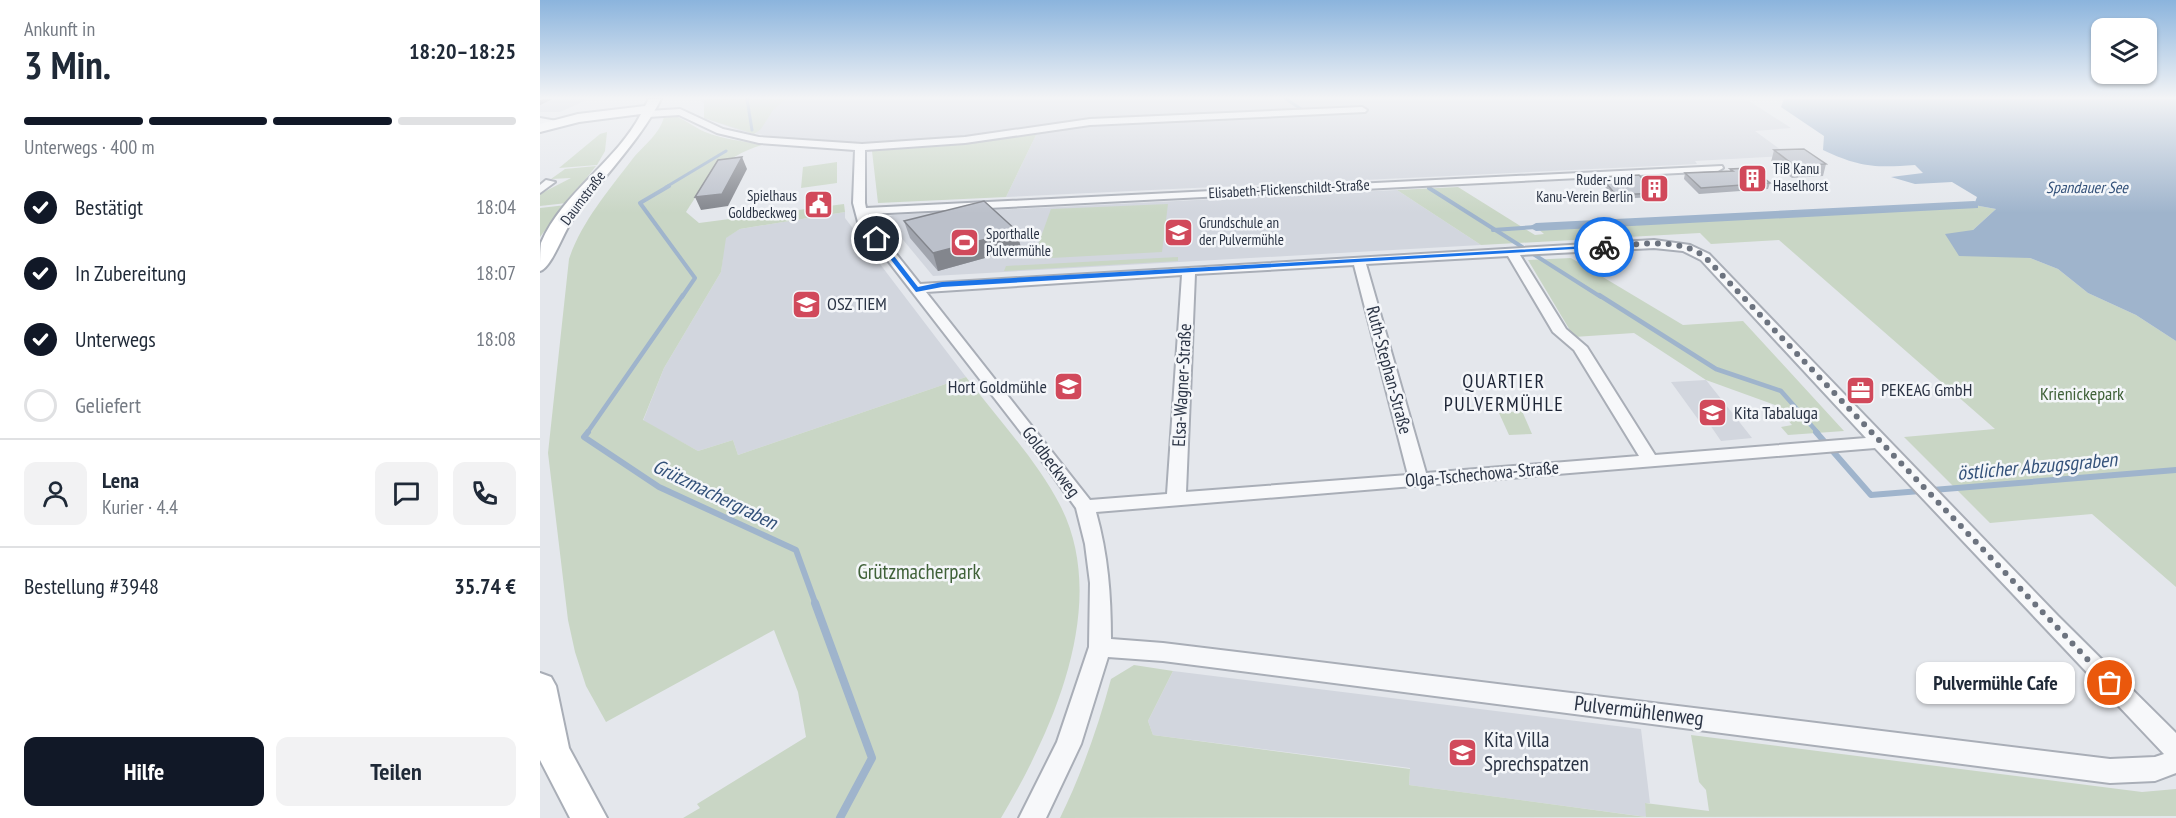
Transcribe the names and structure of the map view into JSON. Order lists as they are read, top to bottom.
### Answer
{
  "streets": {
    "main road": ["Daumstraße"],
    "street": [
      "Elisabeth-Flickenschildt-Straße",
      "Ruth-Stephan-Straße",
      "Elsa-Wagner-Straße",
      "Goldbeckweg",
      "Olga-Tschechowa-Straße",
      "Pulvermühlenweg"
    ]
  },
  "crossings": [
    ["Elisabeth-Flickenschildt-Straße", "Goldbeckweg"],
    ["Ruth-Stephan-Straße", "Olga-Tschechowa-Straße"],
    ["Elsa-Wagner-Straße", "Olga-Tschechowa-Straße"],
    ["Goldbeckweg", "Olga-Tschechowa-Straße"],
    ["Goldbeckweg", "Pulvermühlenweg"]
  ],
  "districts": ["QUARTIER PULVERMÜHLE"],
  "water": ["Spandauer See", "östlicher Abzugsgraben", "Grützmachergraben"],
  "parks": ["Krienickepark", "Grützmacherpark"],
  "places": {
    "building": ["TiB Kanu Haselhorst", "Ruder- und Kanu-Verein Berlin"],
    "public building": ["Spielhaus Goldbeckweg"],
    "school or university": [
      "Grundschule an der Pulvermühle",
      "OSZ TIEM",
      "Hort Goldmühle",
      "Kita Tabaluga",
      "Kita Villa Sprechspatzen"
    ],
    "sports": ["Sporthalle Pulvermühle"],
    "office": ["PEKEAG GmbH"],
    "other": ["Pulvermühle Cafe"]
  },
  "page": {
    "heading": ["3 Min.", "Ankunft in", "18:20–18:25"],
    "panel": [
      "Lena",
      "Kurier · 4.4",
      "Bestellung #3948",
      "35.74 €"
    ],
    "bar": "Unterwegs · 400 m",
    "list": [
      ["Bestätigt", "18:04"],
      ["In Zubereitung", "18:07"],
      ["Unterwegs", "18:08"],
      "Geliefert"
    ],
    "bubble": "Pulvermühle Cafe",
    "buttons": ["Hilfe", "Teilen"]
  }
}
